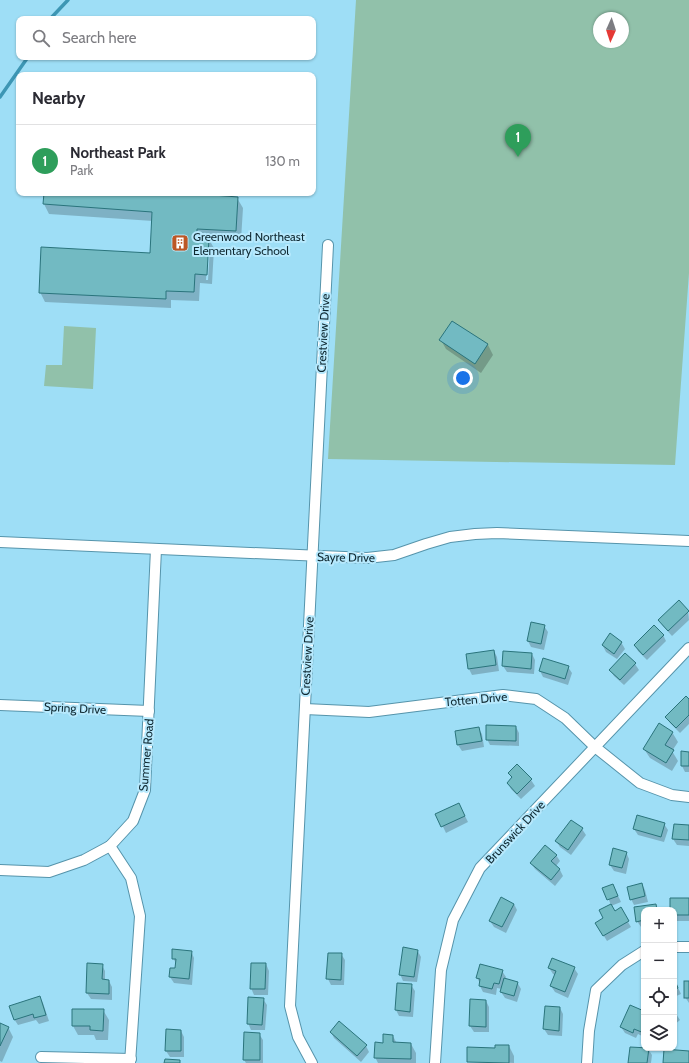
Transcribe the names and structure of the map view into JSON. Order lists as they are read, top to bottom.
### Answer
{
  "streets": {
    "street": [
      "Crestview Drive",
      "Sayre Drive",
      "Totten Drive",
      "Spring Drive",
      "Summer Road",
      "Brunswick Drive"
    ]
  },
  "crossings": [
    ["Crestview Drive", "Sayre Drive"],
    ["Crestview Drive", "Totten Drive"],
    ["Sayre Drive", "Summer Road"],
    ["Totten Drive", "Brunswick Drive"],
    ["Spring Drive", "Summer Road"]
  ],
  "places": {
    "building": ["Greenwood Northeast Elementary School"]
  },
  "north": "bottom",
  "page": {
    "search": "Search here",
    "heading": "Nearby",
    "pins": "1",
    "list": [
      {
        "mark": "1",
        "name": "Northeast Park",
        "note": "Park",
        "value": "130 m"
      }
    ],
    "map_buttons": ["+", "−"]
  }
}
